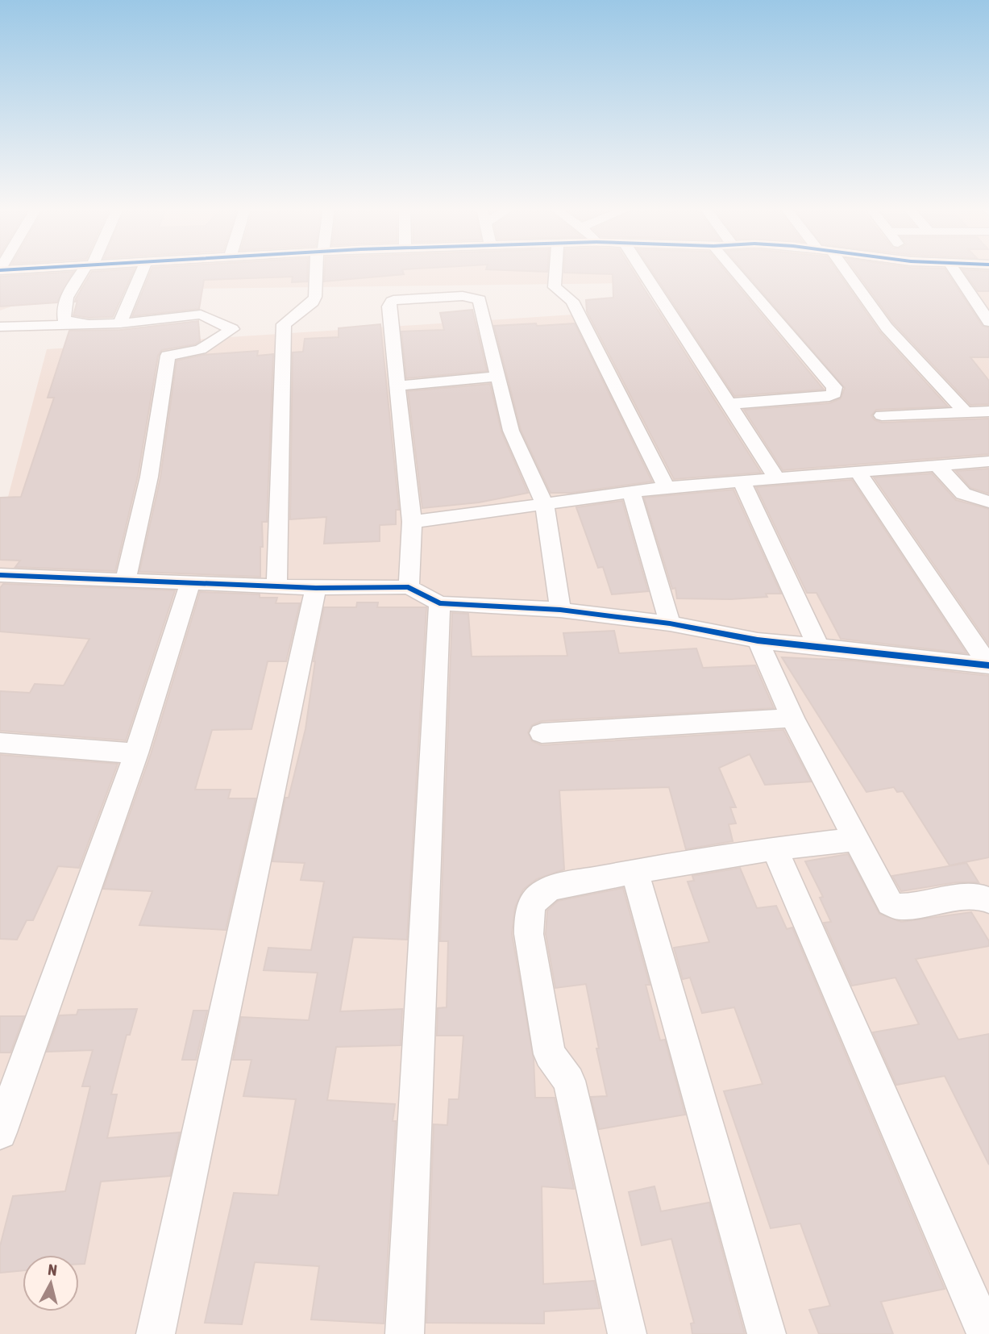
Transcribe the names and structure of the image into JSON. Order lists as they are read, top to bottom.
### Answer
{
  "north": "top"
}
